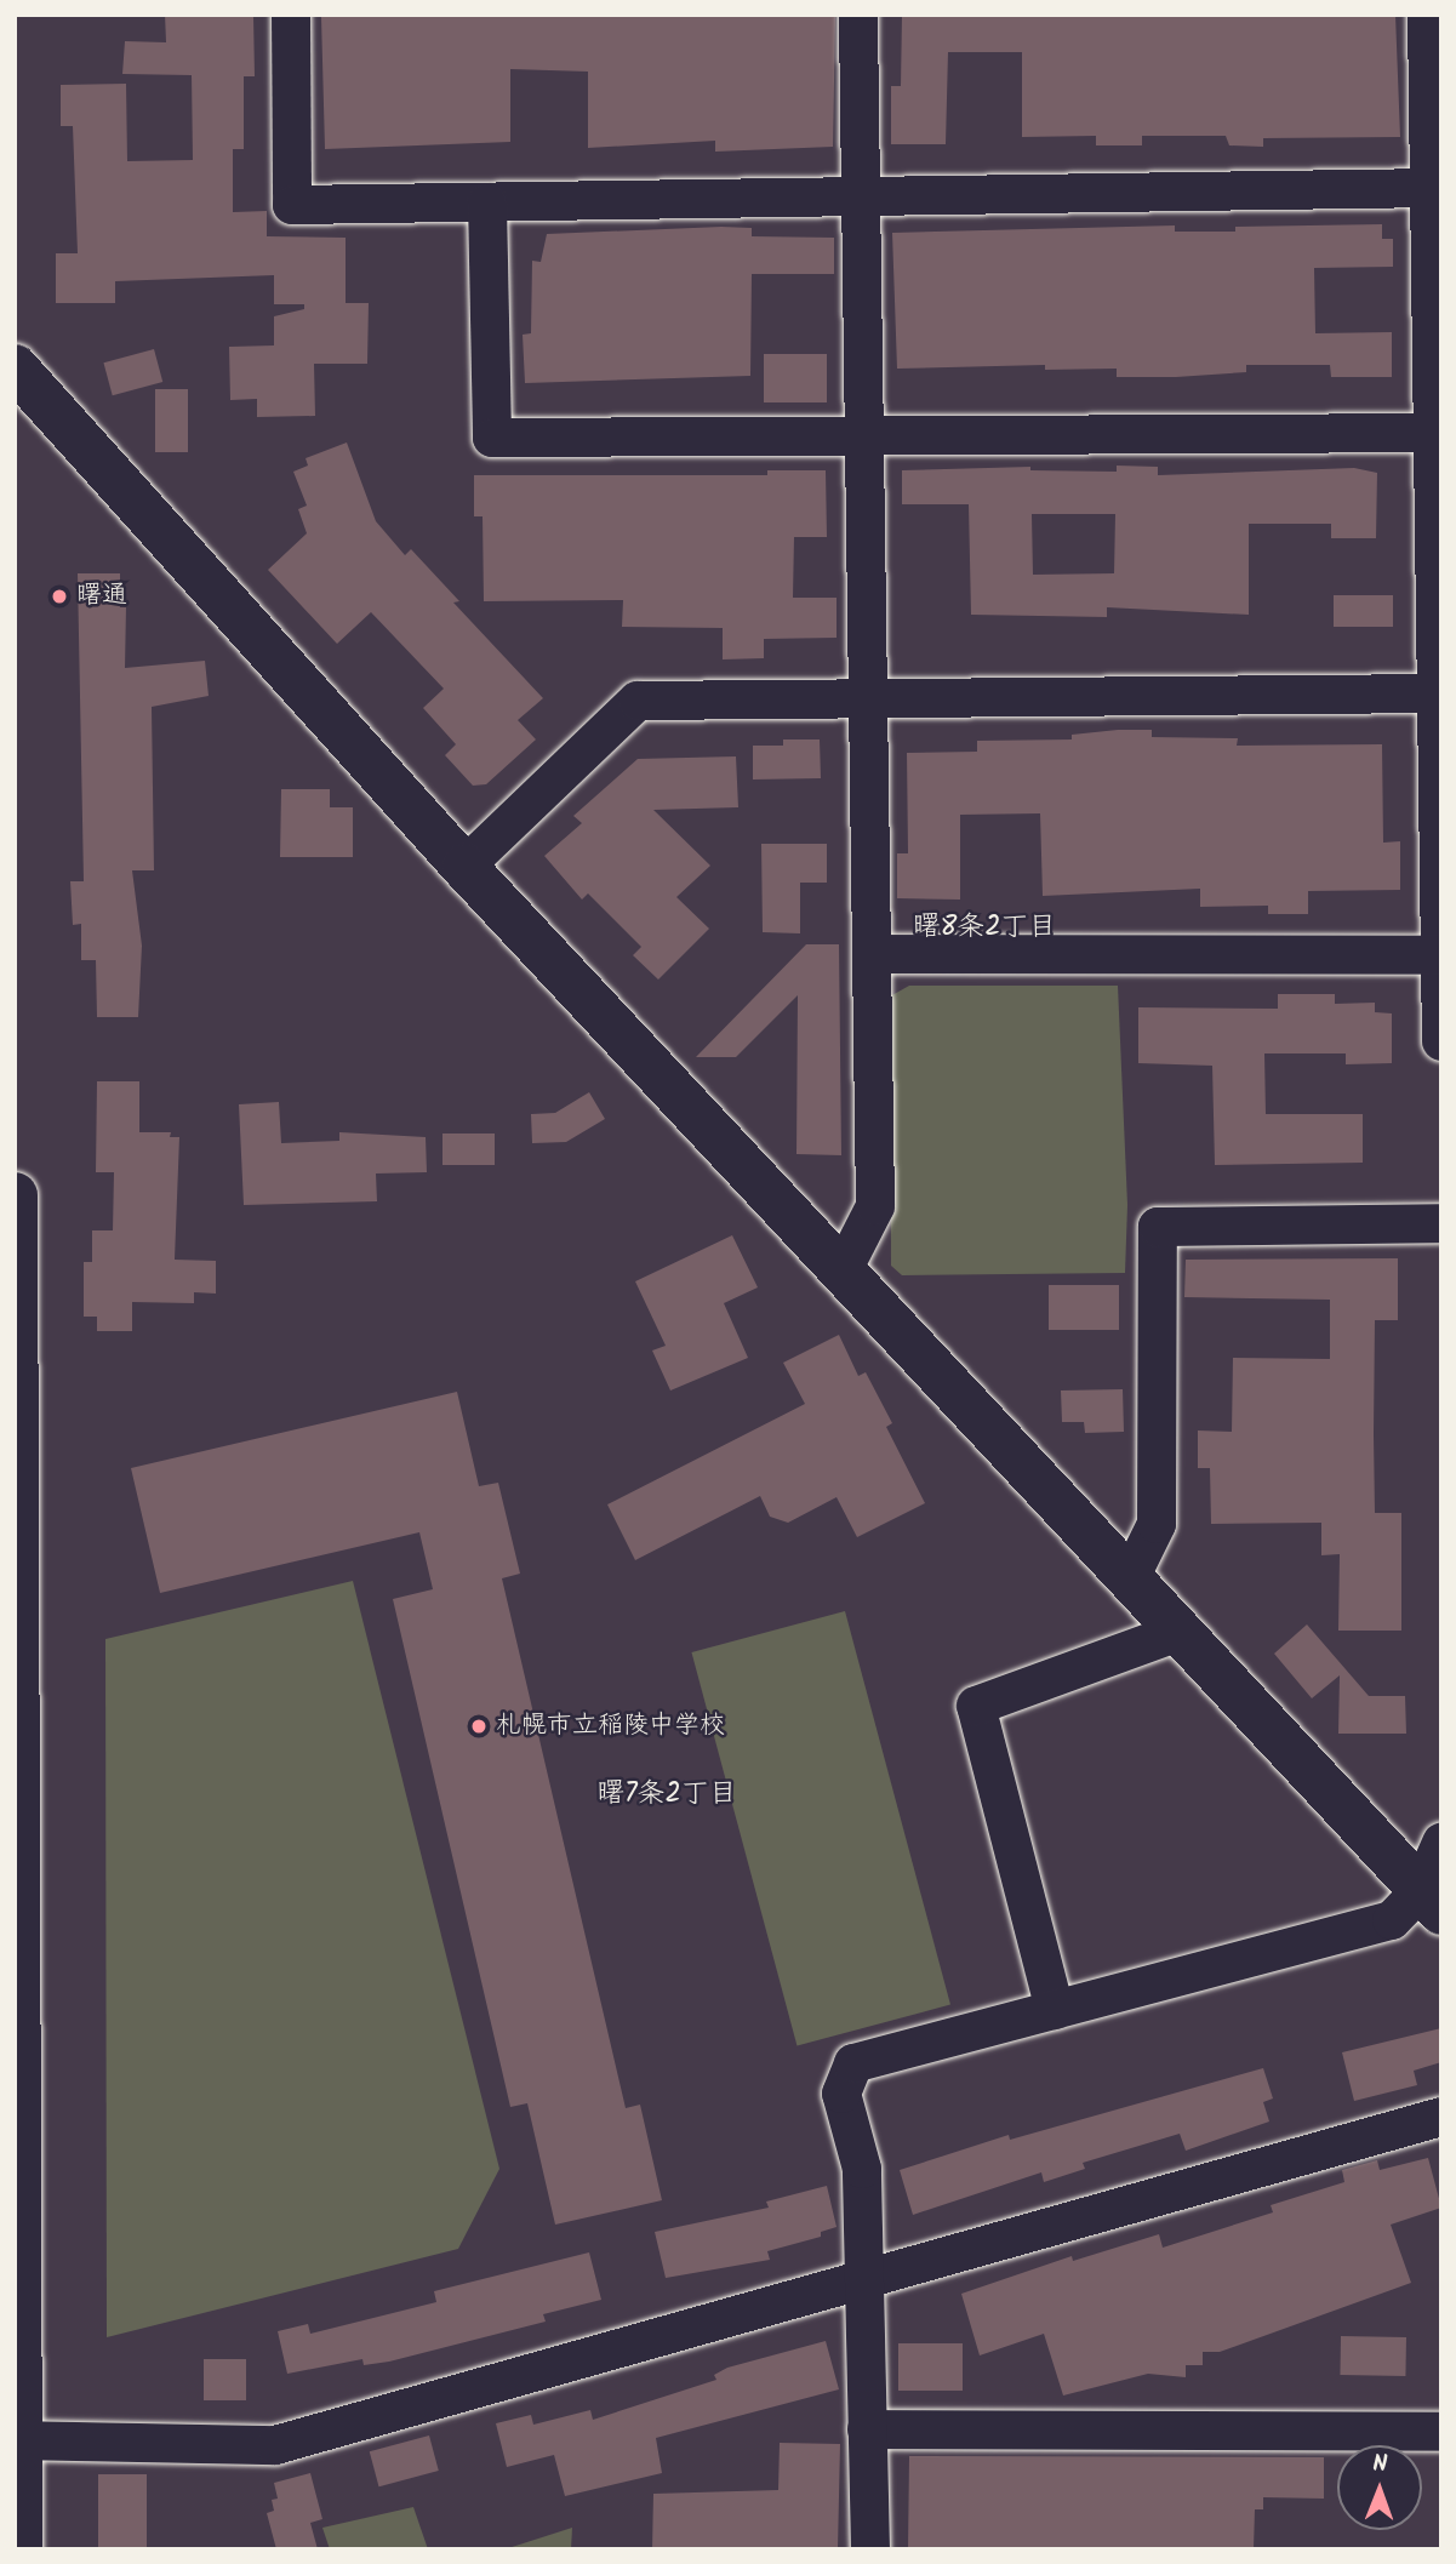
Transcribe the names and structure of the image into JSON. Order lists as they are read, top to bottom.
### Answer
{
  "districts": ["曙8条2丁目", "曙7条2丁目"],
  "places": ["曙通", "札幌市立稲陵中学校"],
  "north": "top"
}
